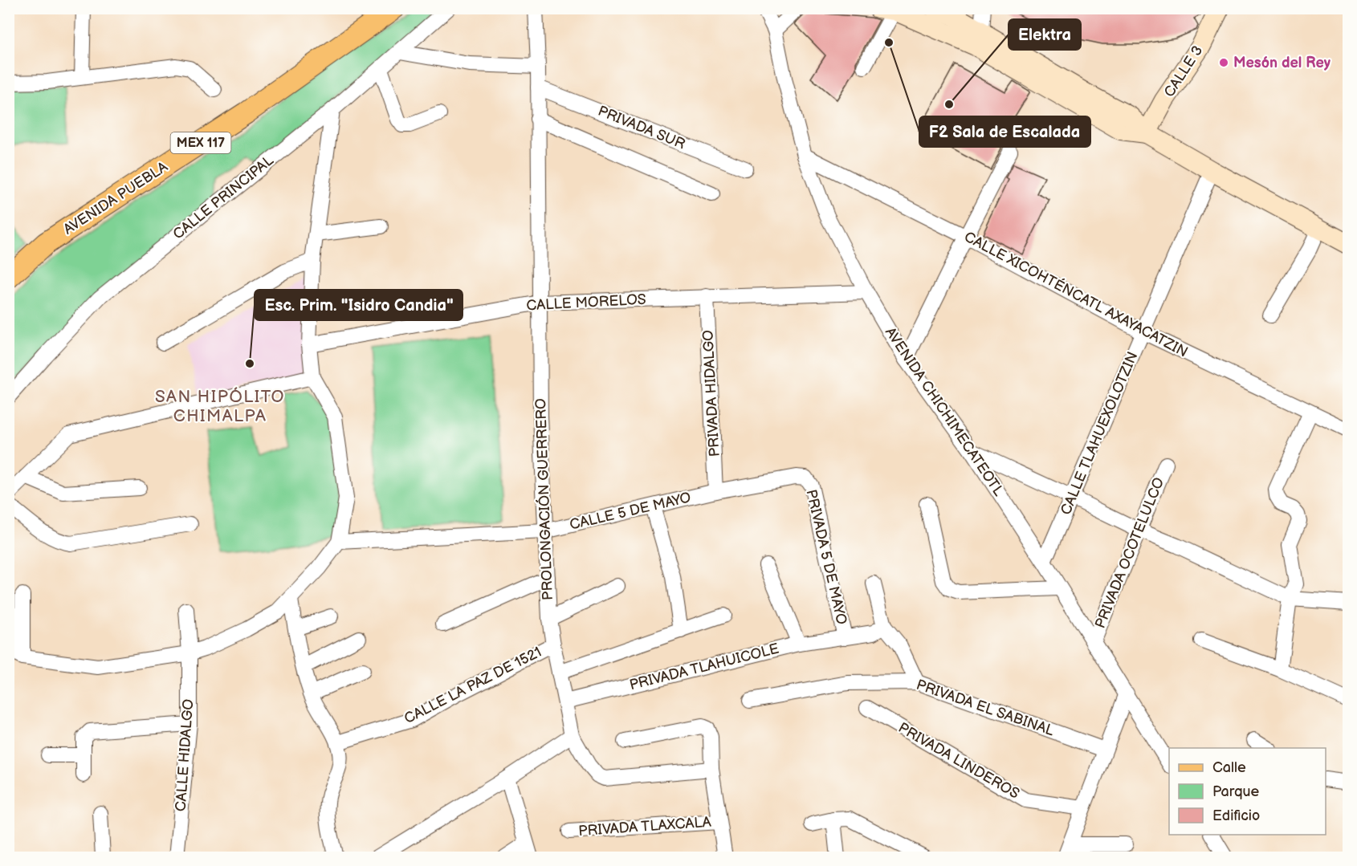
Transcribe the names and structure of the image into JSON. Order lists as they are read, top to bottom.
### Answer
{
  "streets": {
    "main road": ["CALLE 3", "MEX 117", "AVENIDA PUEBLA"],
    "street": [
      "PRIVADA SUR",
      "CALLE PRINCIPAL",
      "CALLE XICOHTÉNCATL AXAYACATZIN",
      "CALLE MORELOS",
      "PRIVADA HIDALGO",
      "AVENIDA CHICHIMECATEOTL",
      "CALLE TLAHUEXOLOTZIN",
      "PROLONGACIÓN GUERRERO",
      "CALLE 5 DE MAYO",
      "PRIVADA OCOTELULCO",
      "PRIVADA 5 DE MAYO",
      "PRIVADA TLAHUICOLE",
      "CALLE LA PAZ DE 1521",
      "PRIVADA EL SABINAL",
      "CALLE HIDALGO",
      "PRIVADA LINDEROS",
      "PRIVADA TLAXCALA"
    ]
  },
  "crossings": [
    ["PRIVADA SUR", "PROLONGACIÓN GUERRERO"],
    ["CALLE XICOHTÉNCATL AXAYACATZIN", "AVENIDA CHICHIMECATEOTL"],
    ["CALLE XICOHTÉNCATL AXAYACATZIN", "CALLE TLAHUEXOLOTZIN"],
    ["CALLE MORELOS", "PRIVADA HIDALGO"],
    ["CALLE MORELOS", "AVENIDA CHICHIMECATEOTL"],
    ["CALLE MORELOS", "PROLONGACIÓN GUERRERO"],
    ["PRIVADA HIDALGO", "CALLE 5 DE MAYO"],
    ["AVENIDA CHICHIMECATEOTL", "CALLE TLAHUEXOLOTZIN"],
    ["AVENIDA CHICHIMECATEOTL", "PRIVADA OCOTELULCO"],
    ["PROLONGACIÓN GUERRERO", "CALLE 5 DE MAYO"],
    ["PROLONGACIÓN GUERRERO", "PRIVADA TLAHUICOLE"],
    ["PROLONGACIÓN GUERRERO", "CALLE LA PAZ DE 1521"],
    ["CALLE 5 DE MAYO", "PRIVADA 5 DE MAYO"],
    ["PRIVADA 5 DE MAYO", "PRIVADA TLAHUICOLE"]
  ],
  "districts": ["SAN HIPÓLITO CHIMALPA"],
  "places": [
    "F2 Sala de Escalada",
    "Mesón del Rey",
    "Elektra",
    "Esc. Prim. \"Isidro Candia\""
  ],
  "legend": ["Calle", "Parque", "Edificio"]
}
